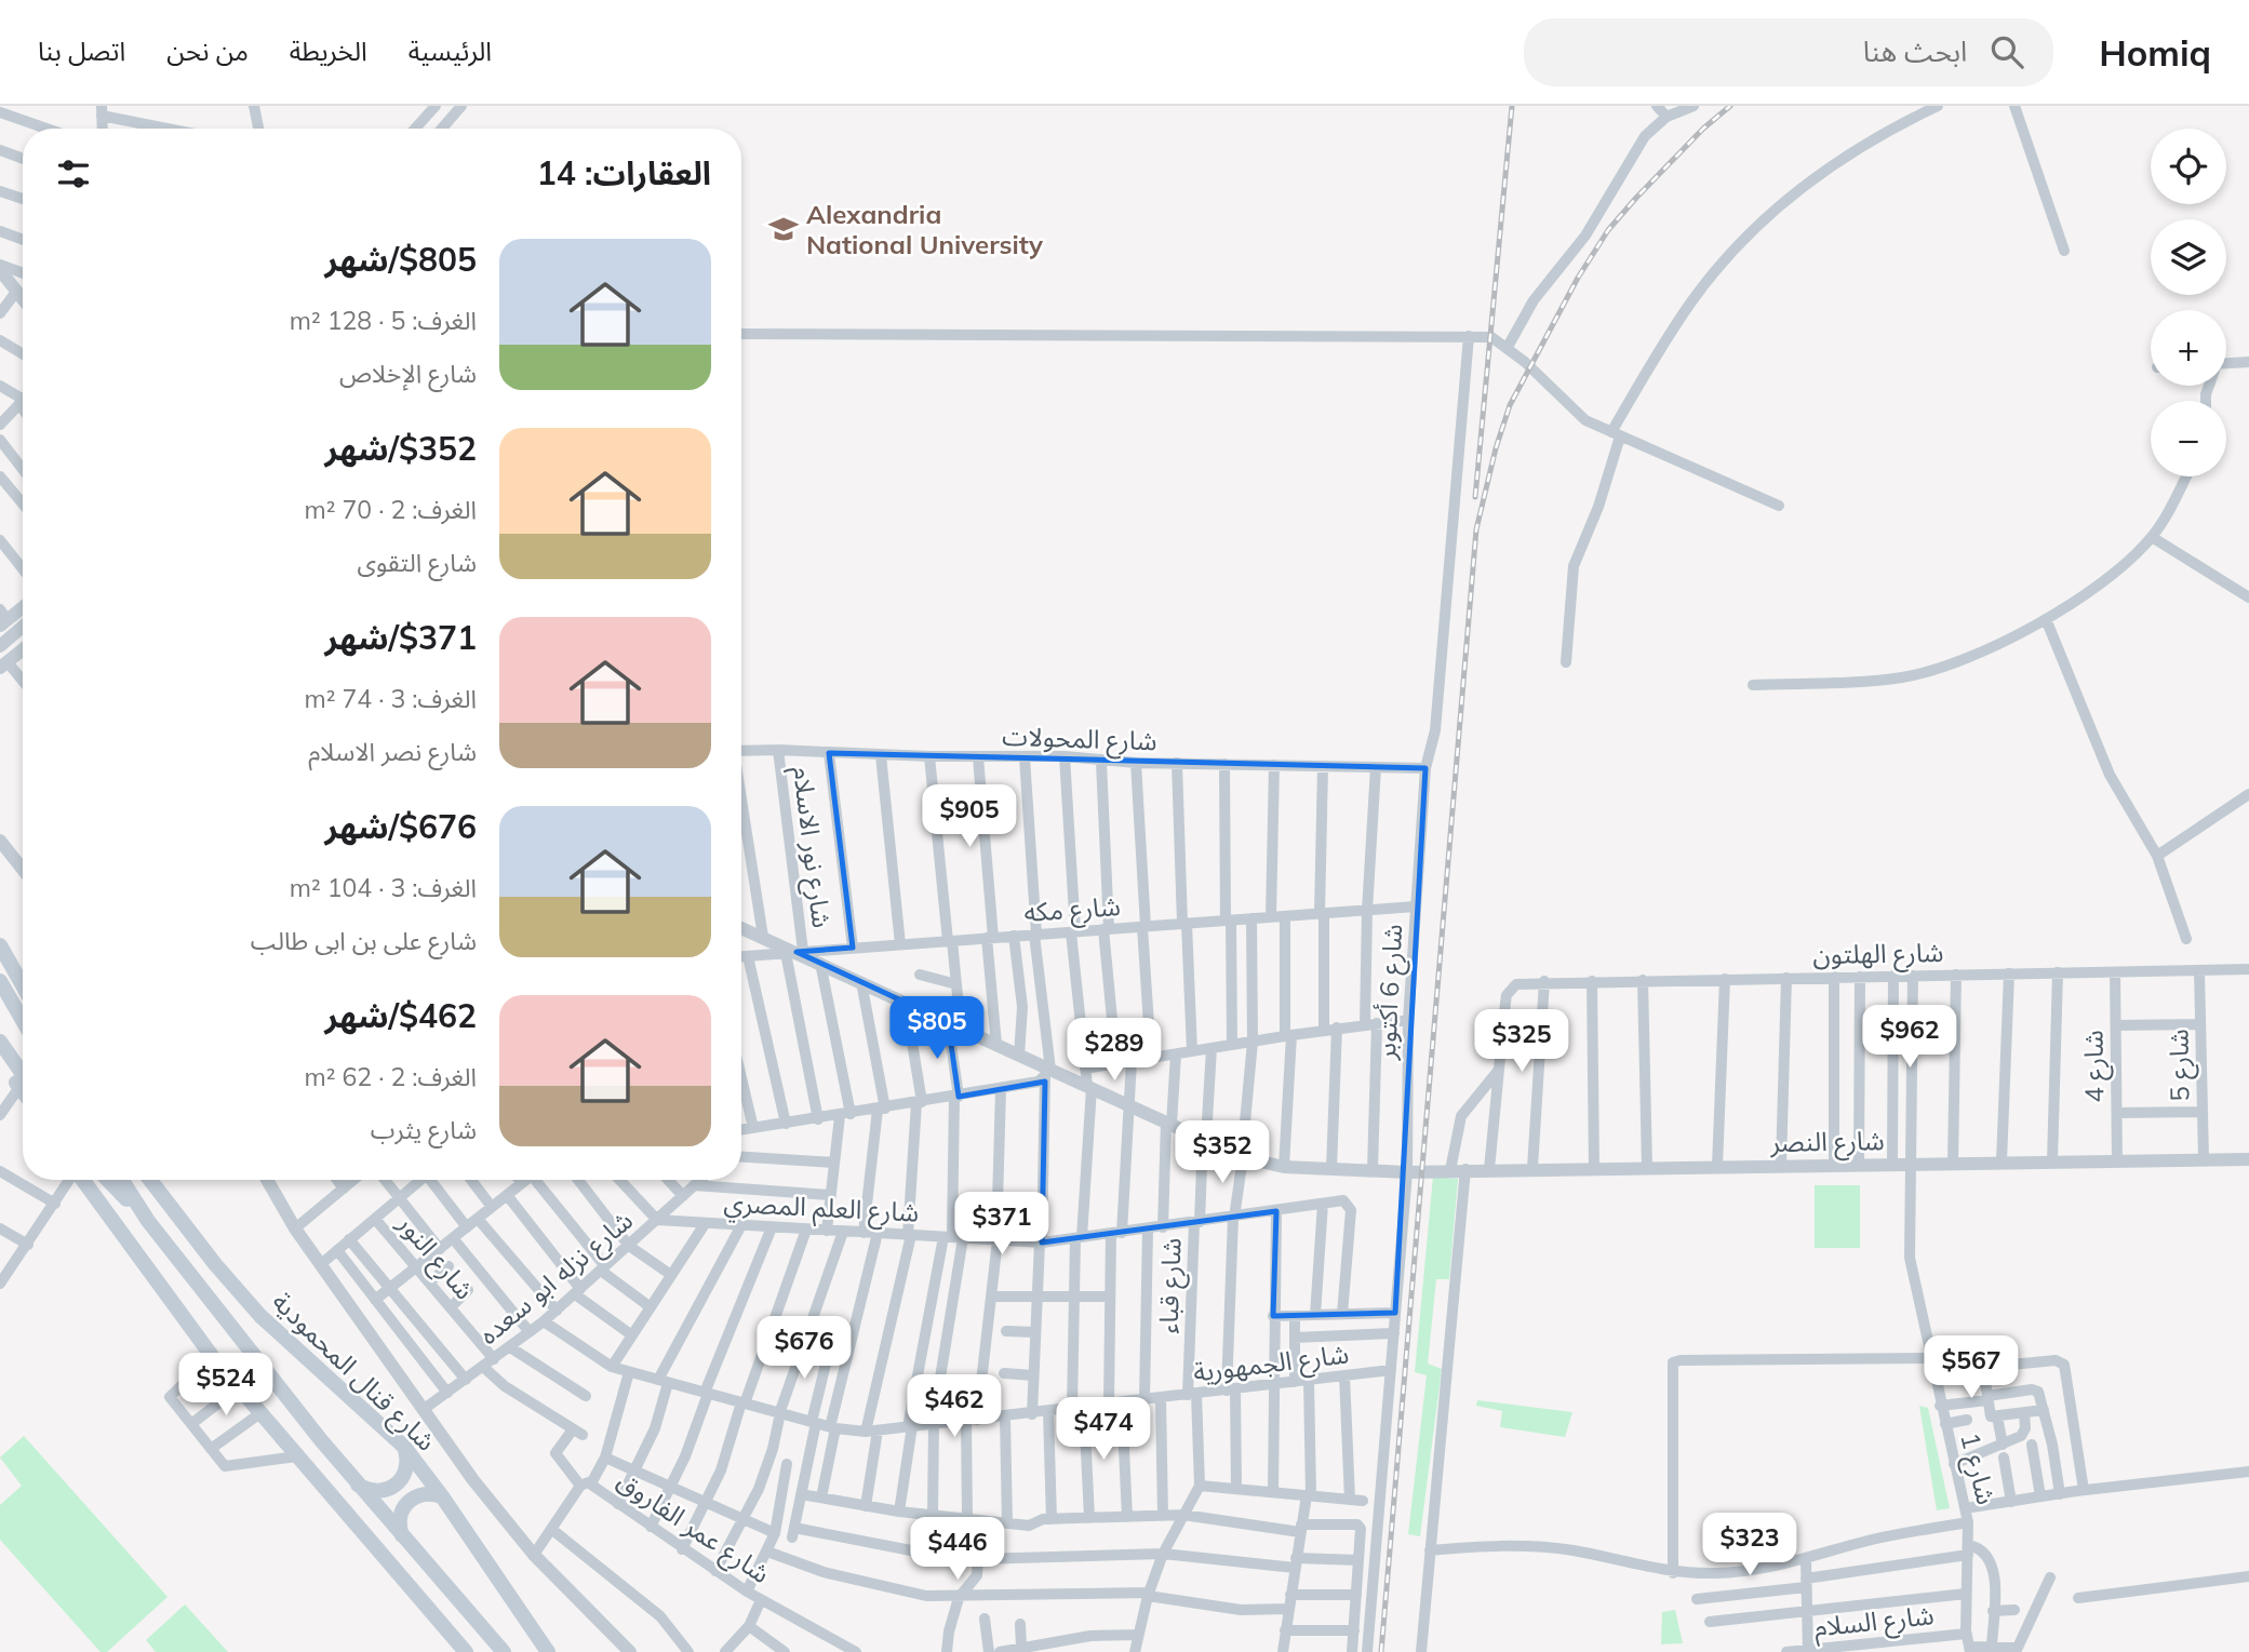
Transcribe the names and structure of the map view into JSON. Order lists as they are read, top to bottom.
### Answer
{
  "streets": {
    "main road": ["شارع قنال المحمودية"],
    "street": [
      "شارع المحولات",
      "شارع نور الاسلام",
      "شارع مكه",
      "شارع الهلتون",
      "شارع 6 أكتوبر",
      "شارع 5",
      "شارع 4",
      "شارع النصر",
      "شارع العلم المصري",
      "شارع النور",
      "شارع نزله ابو سعده",
      "شارع قباء",
      "شارع الجمهورية",
      "شارع 1",
      "شارع عمر الفاروق",
      "شارع السلام"
    ]
  },
  "crossings": [
    ["شارع المحولات", "شارع نور الاسلام"],
    ["شارع المحولات", "شارع 6 أكتوبر"],
    ["شارع نور الاسلام", "شارع مكه"],
    ["شارع نور الاسلام", "شارع النصر"],
    ["شارع مكه", "شارع 6 أكتوبر"],
    ["شارع مكه", "شارع النصر"],
    ["شارع الهلتون", "شارع 5"],
    ["شارع الهلتون", "شارع 4"],
    ["شارع الهلتون", "شارع 1"],
    ["شارع 6 أكتوبر", "شارع النصر"],
    ["شارع 6 أكتوبر", "شارع الجمهورية"],
    ["شارع 5", "شارع النصر"],
    ["شارع 4", "شارع النصر"],
    ["شارع النصر", "شارع قباء"],
    ["شارع النصر", "شارع 1"],
    ["شارع العلم المصري", "شارع نزله ابو سعده"],
    ["شارع العلم المصري", "شارع قباء"],
    ["شارع النور", "شارع نزله ابو سعده"],
    ["شارع نزله ابو سعده", "شارع الجمهورية"],
    ["شارع نزله ابو سعده", "شارع قنال المحمودية"],
    ["شارع قباء", "شارع الجمهورية"],
    ["شارع قنال المحمودية", "شارع عمر الفاروق"],
    ["شارع 1", "شارع السلام"]
  ],
  "places": {
    "school or university": ["Alexandria National University"]
  },
  "page": {
    "header": "Homiq",
    "search": "ابحث هنا",
    "nav": [
      "الرئيسية",
      "الخريطة",
      "من نحن",
      "اتصل بنا"
    ],
    "map_buttons": ["+", "−"],
    "heading": "العقارات: 14",
    "list": [
      {
        "name": "$805/شهر",
        "note": "الغرف: 5 · 128 m² · شارع الإخلاص"
      },
      {
        "name": "$352/شهر",
        "note": "الغرف: 2 · 70 m² · شارع التقوى"
      },
      {
        "name": "$371/شهر",
        "note": "الغرف: 3 · 74 m² · شارع نصر الاسلام"
      },
      {
        "name": "$676/شهر",
        "note": "الغرف: 3 · 104 m² · شارع على بن ابى طالب"
      },
      {
        "name": "$462/شهر",
        "note": "الغرف: 2 · 62 m² · شارع يثرب"
      }
    ],
    "price": [
      "$905",
      "$805",
      "$962",
      "$325",
      "$289",
      "$352",
      "$371",
      "$676",
      "$567",
      "$524",
      "$462",
      "$474",
      "$323",
      "$446"
    ]
  }
}
